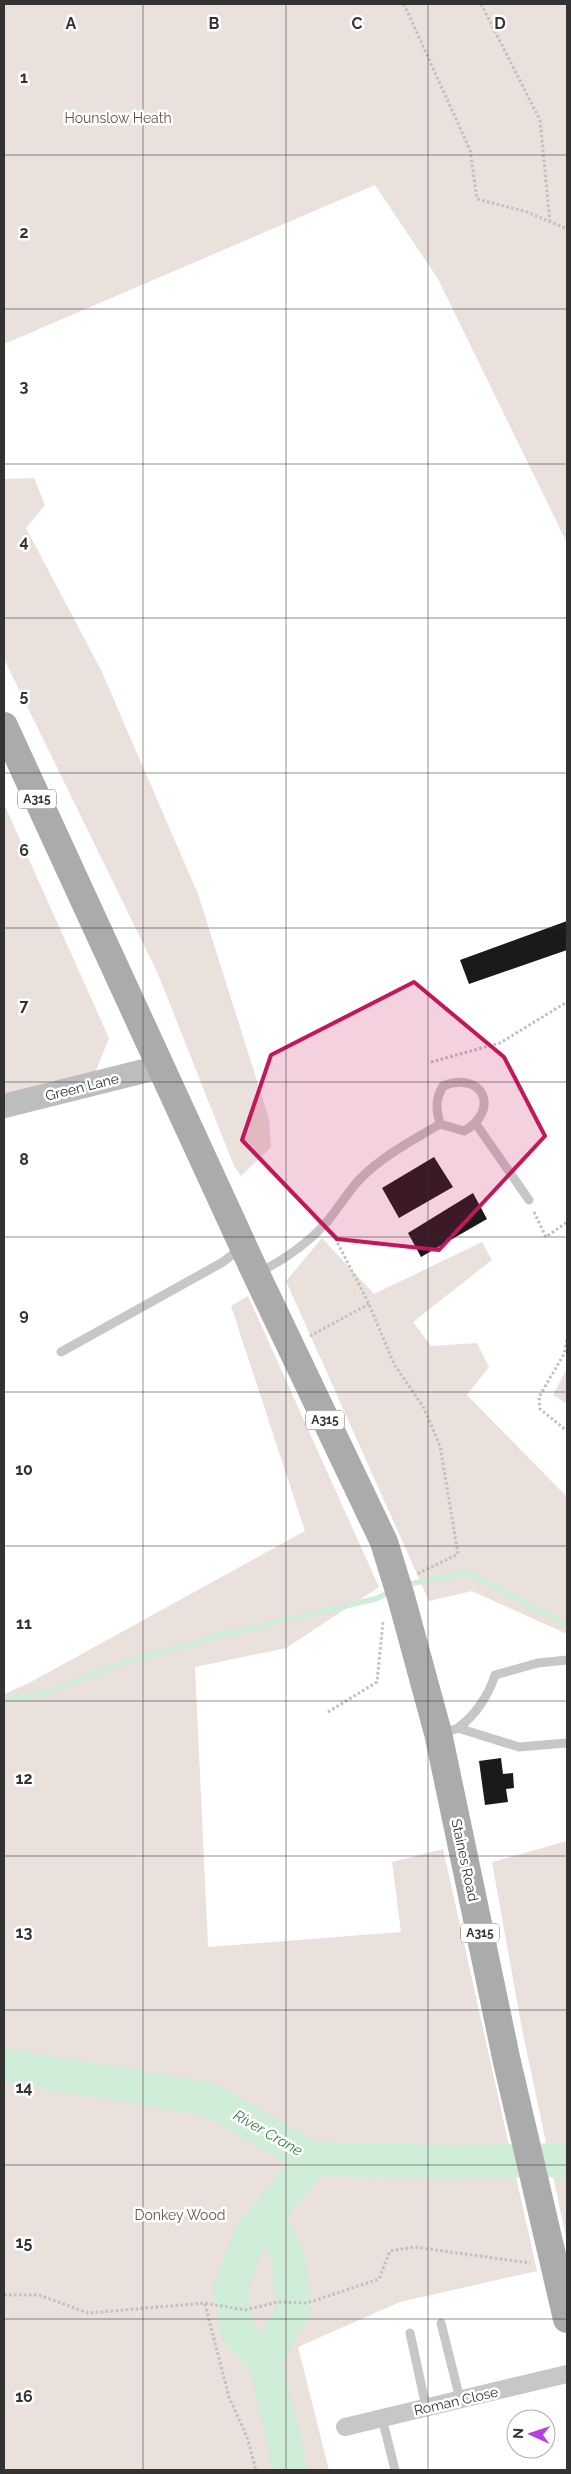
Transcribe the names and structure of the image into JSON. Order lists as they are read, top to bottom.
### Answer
{
  "streets": {
    "main road": ["A315", "Staines Road"],
    "street": ["Green Lane", "Roman Close"]
  },
  "crossings": [
    ["A315", "Green Lane"],
    ["A315", "Staines Road"]
  ],
  "water": ["River Crane"],
  "parks": ["Hounslow Heath", "Donkey Wood"],
  "north": "left",
  "grid": {
    "columns": [
      "A",
      "B",
      "C",
      "D"
    ],
    "rows": [
      "1",
      "2",
      "3",
      "4",
      "5",
      "6",
      "7",
      "8",
      "9",
      "10",
      "11",
      "12",
      "13",
      "14",
      "15",
      "16"
    ]
  }
}
